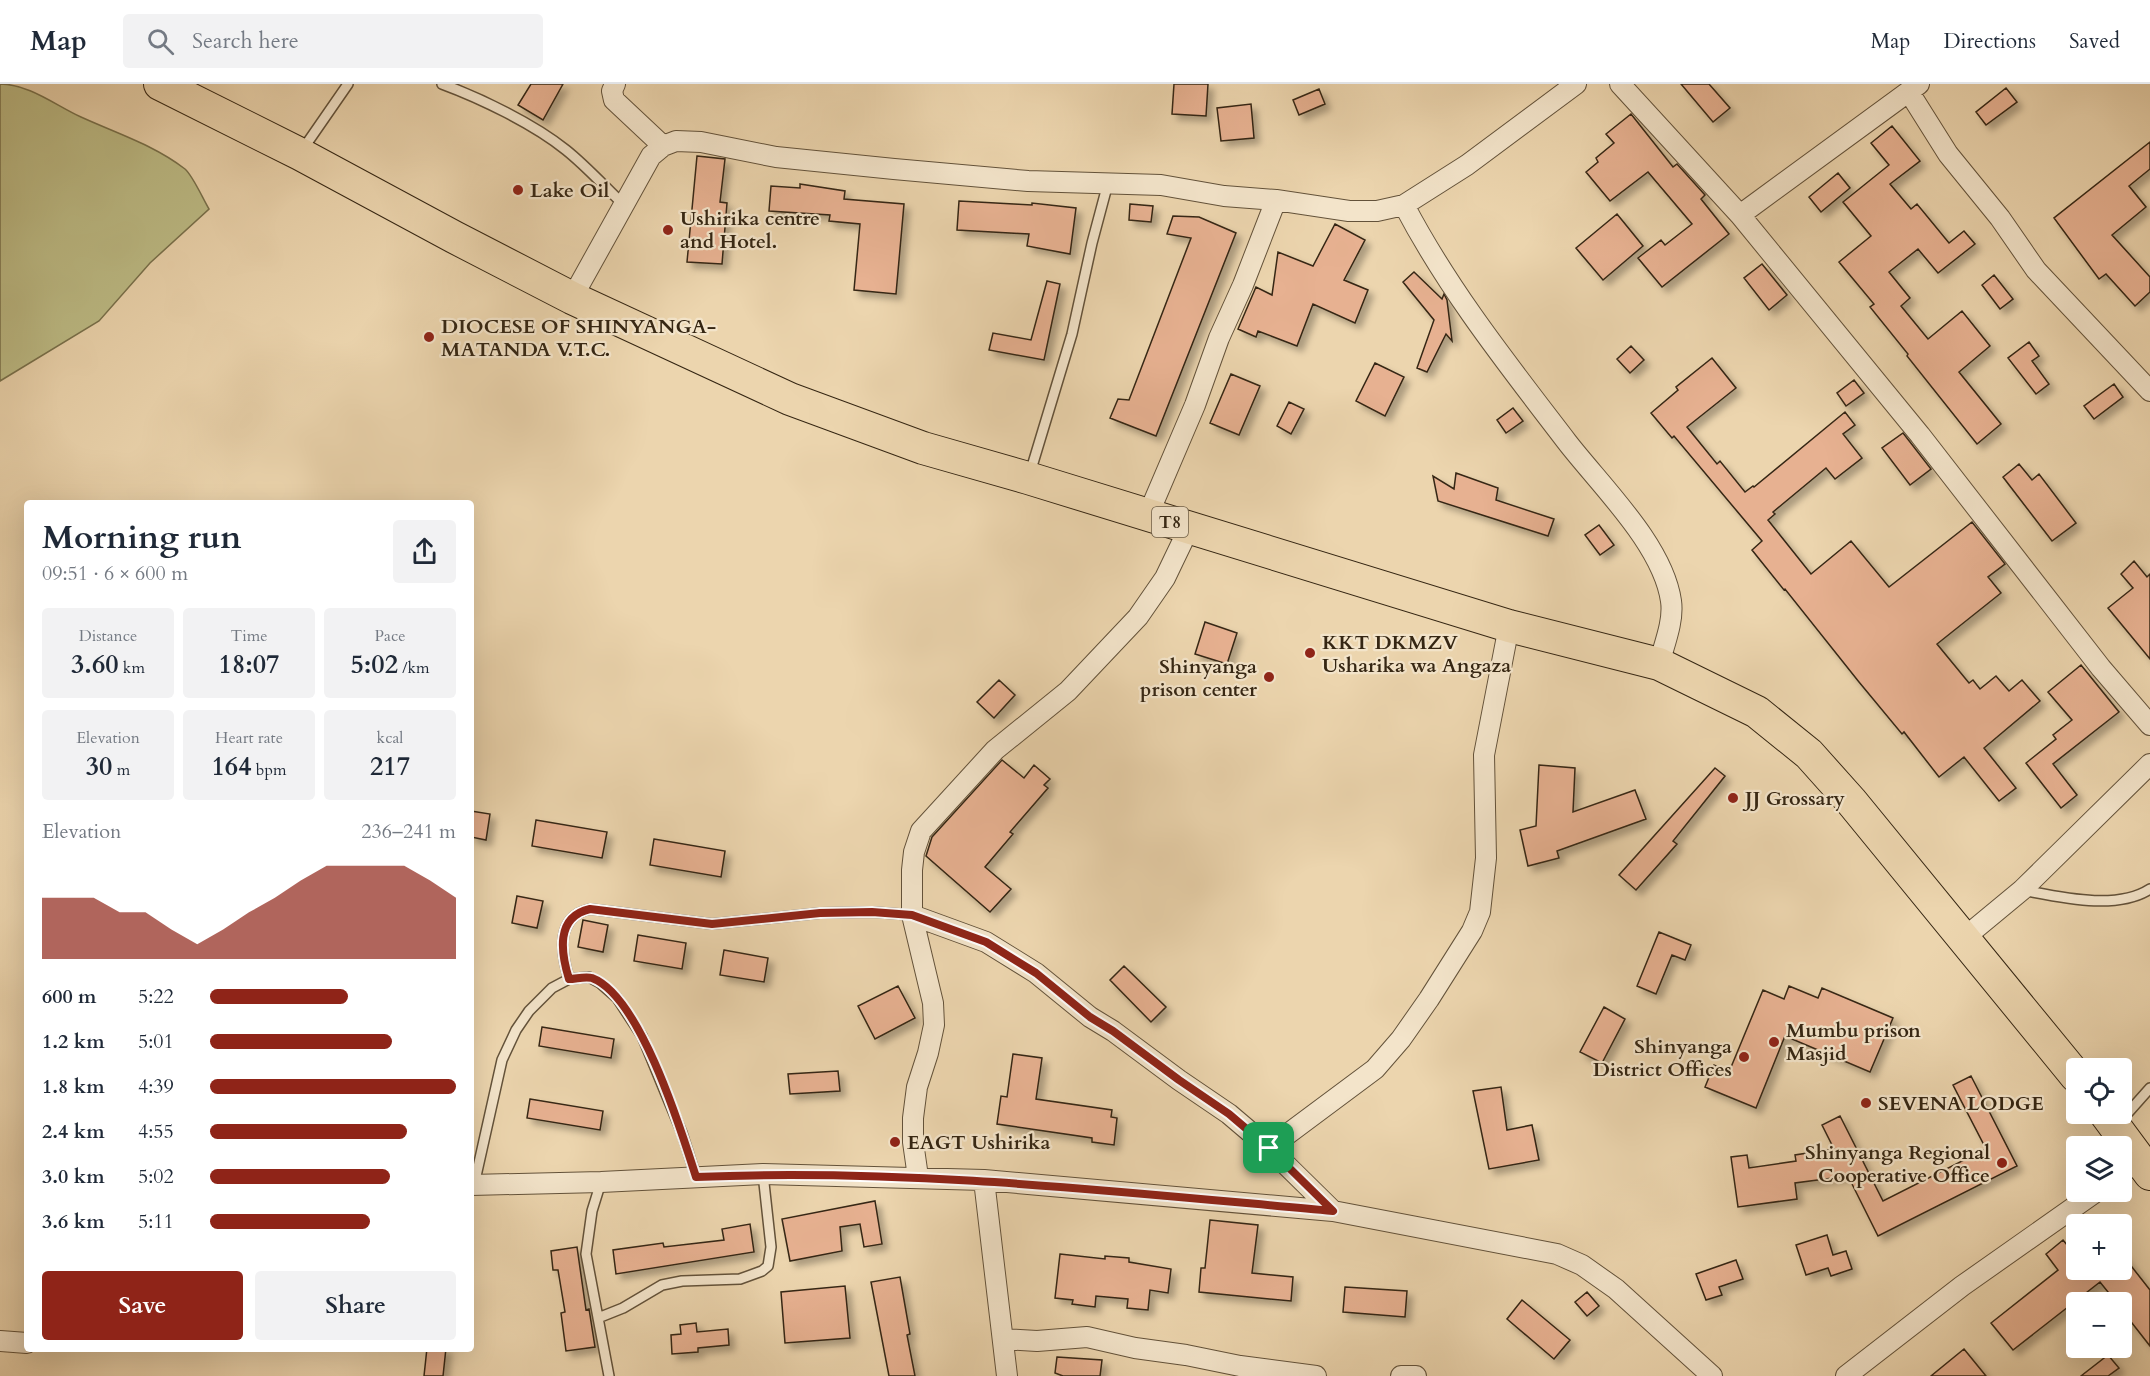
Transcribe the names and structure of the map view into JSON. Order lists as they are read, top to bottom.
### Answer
{
  "streets": {
    "highway": ["T8"]
  },
  "places": [
    "Lake Oil",
    "Ushirika centre and Hotel.",
    "DIOCESE OF SHINYANGA- MATANDA V.T.C.",
    "KKT DKMZV Usharika wa Angaza",
    "Shinyanga prison center",
    "JJ Grossary",
    "Mumbu prison Masjid",
    "Shinyanga District Offices",
    "SEVENA LODGE",
    "EAGT Ushirika",
    "Shinyanga Regional Cooperative Office"
  ],
  "page": {
    "header": "Map",
    "search": "Search here",
    "nav": ["Map", "Directions", "Saved"],
    "heading": ["Morning run", "09:51 · 6 × 600 m"],
    "stats": [
      ["Distance", "3.60 km"],
      ["Time", "18:07"],
      ["Pace", "5:02 /km"],
      ["Elevation", "30 m"],
      ["Heart rate", "164 bpm"],
      ["kcal", "217"]
    ],
    "chart": ["Elevation", "236–241 m"],
    "list": [
      {
        "name": "600 m",
        "note": "5:22"
      },
      {
        "name": "1.2 km",
        "note": "5:01"
      },
      {
        "name": "1.8 km",
        "note": "4:39"
      },
      {
        "name": "2.4 km",
        "note": "4:55"
      },
      {
        "name": "3.0 km",
        "note": "5:02"
      },
      {
        "name": "3.6 km",
        "note": "5:11"
      }
    ],
    "map_buttons": ["+", "−"],
    "buttons": ["Save", "Share"]
  }
}
